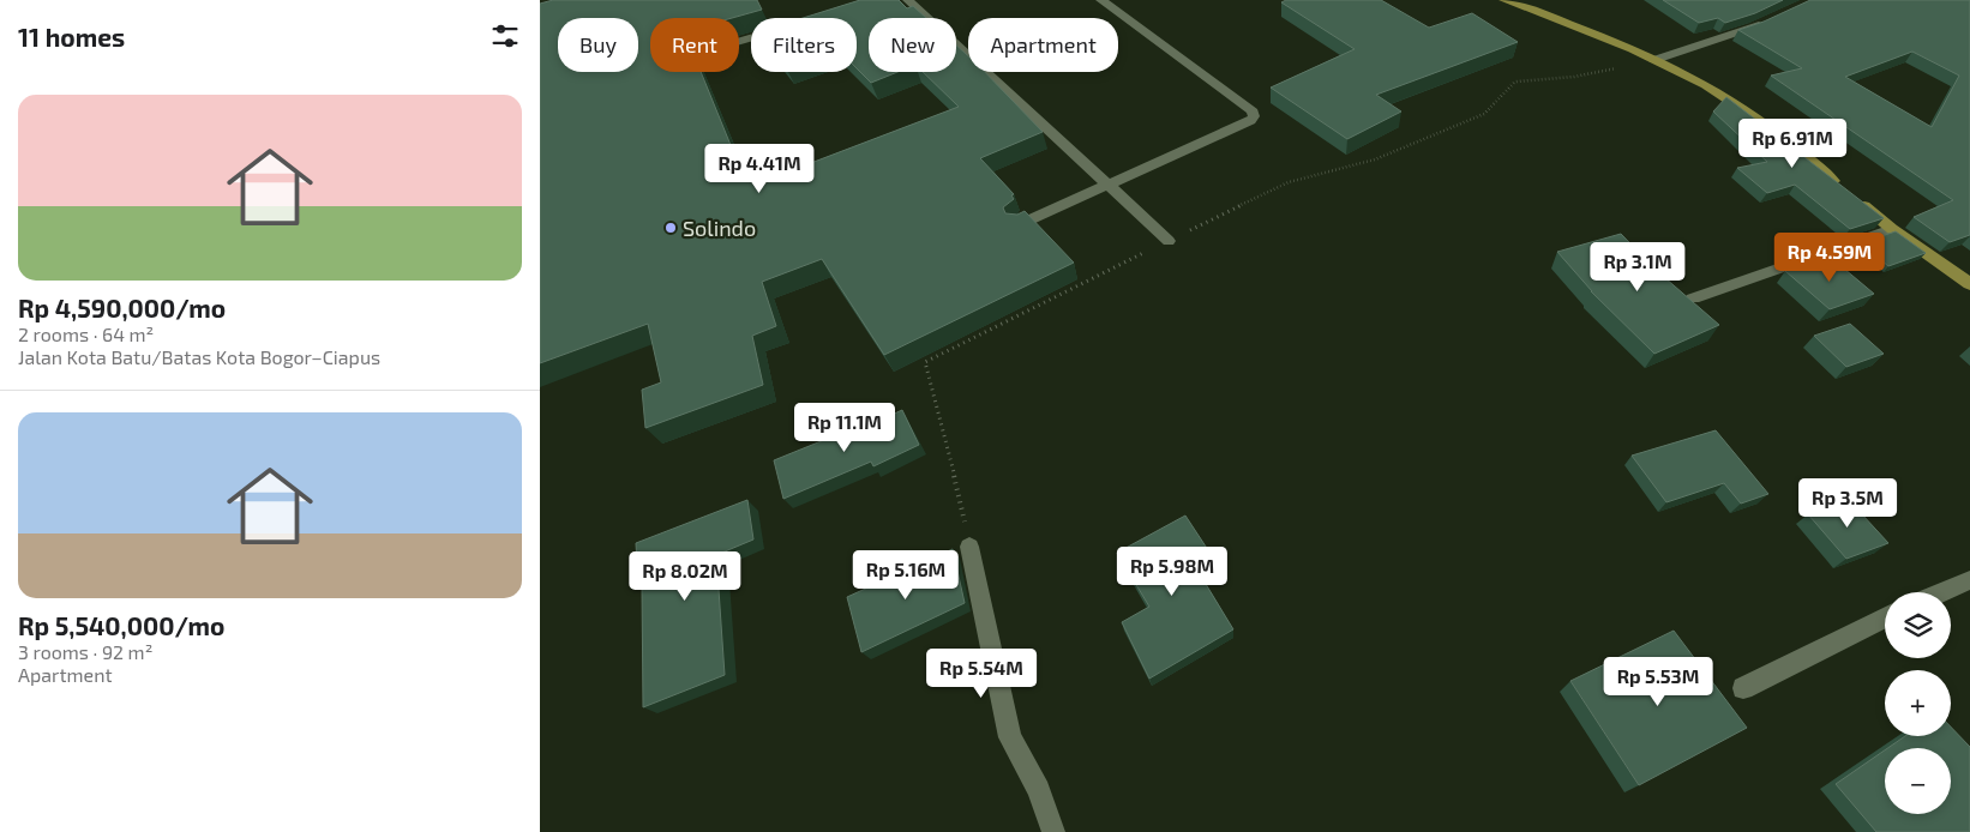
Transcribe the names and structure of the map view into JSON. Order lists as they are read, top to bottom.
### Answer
{
  "places": ["Solindo"],
  "page": {
    "heading": "11 homes",
    "chip": [
      "Buy",
      "Rent",
      "Filters",
      "New",
      "Apartment"
    ],
    "list": [
      {
        "name": "Rp 4,590,000/mo",
        "note": "2 rooms · 64 m² · Jalan Kota Batu/Batas Kota Bogor–Ciapus"
      },
      {
        "name": "Rp 5,540,000/mo",
        "note": "3 rooms · 92 m² · Apartment"
      }
    ],
    "price": [
      "Rp 6.91M",
      "Rp 4.41M",
      "Rp 4.59M",
      "Rp 3.1M",
      "Rp 11.1M",
      "Rp 3.5M",
      "Rp 5.98M",
      "Rp 5.16M",
      "Rp 8.02M",
      "Rp 5.54M",
      "Rp 5.53M"
    ],
    "map_buttons": ["+", "−"]
  }
}
